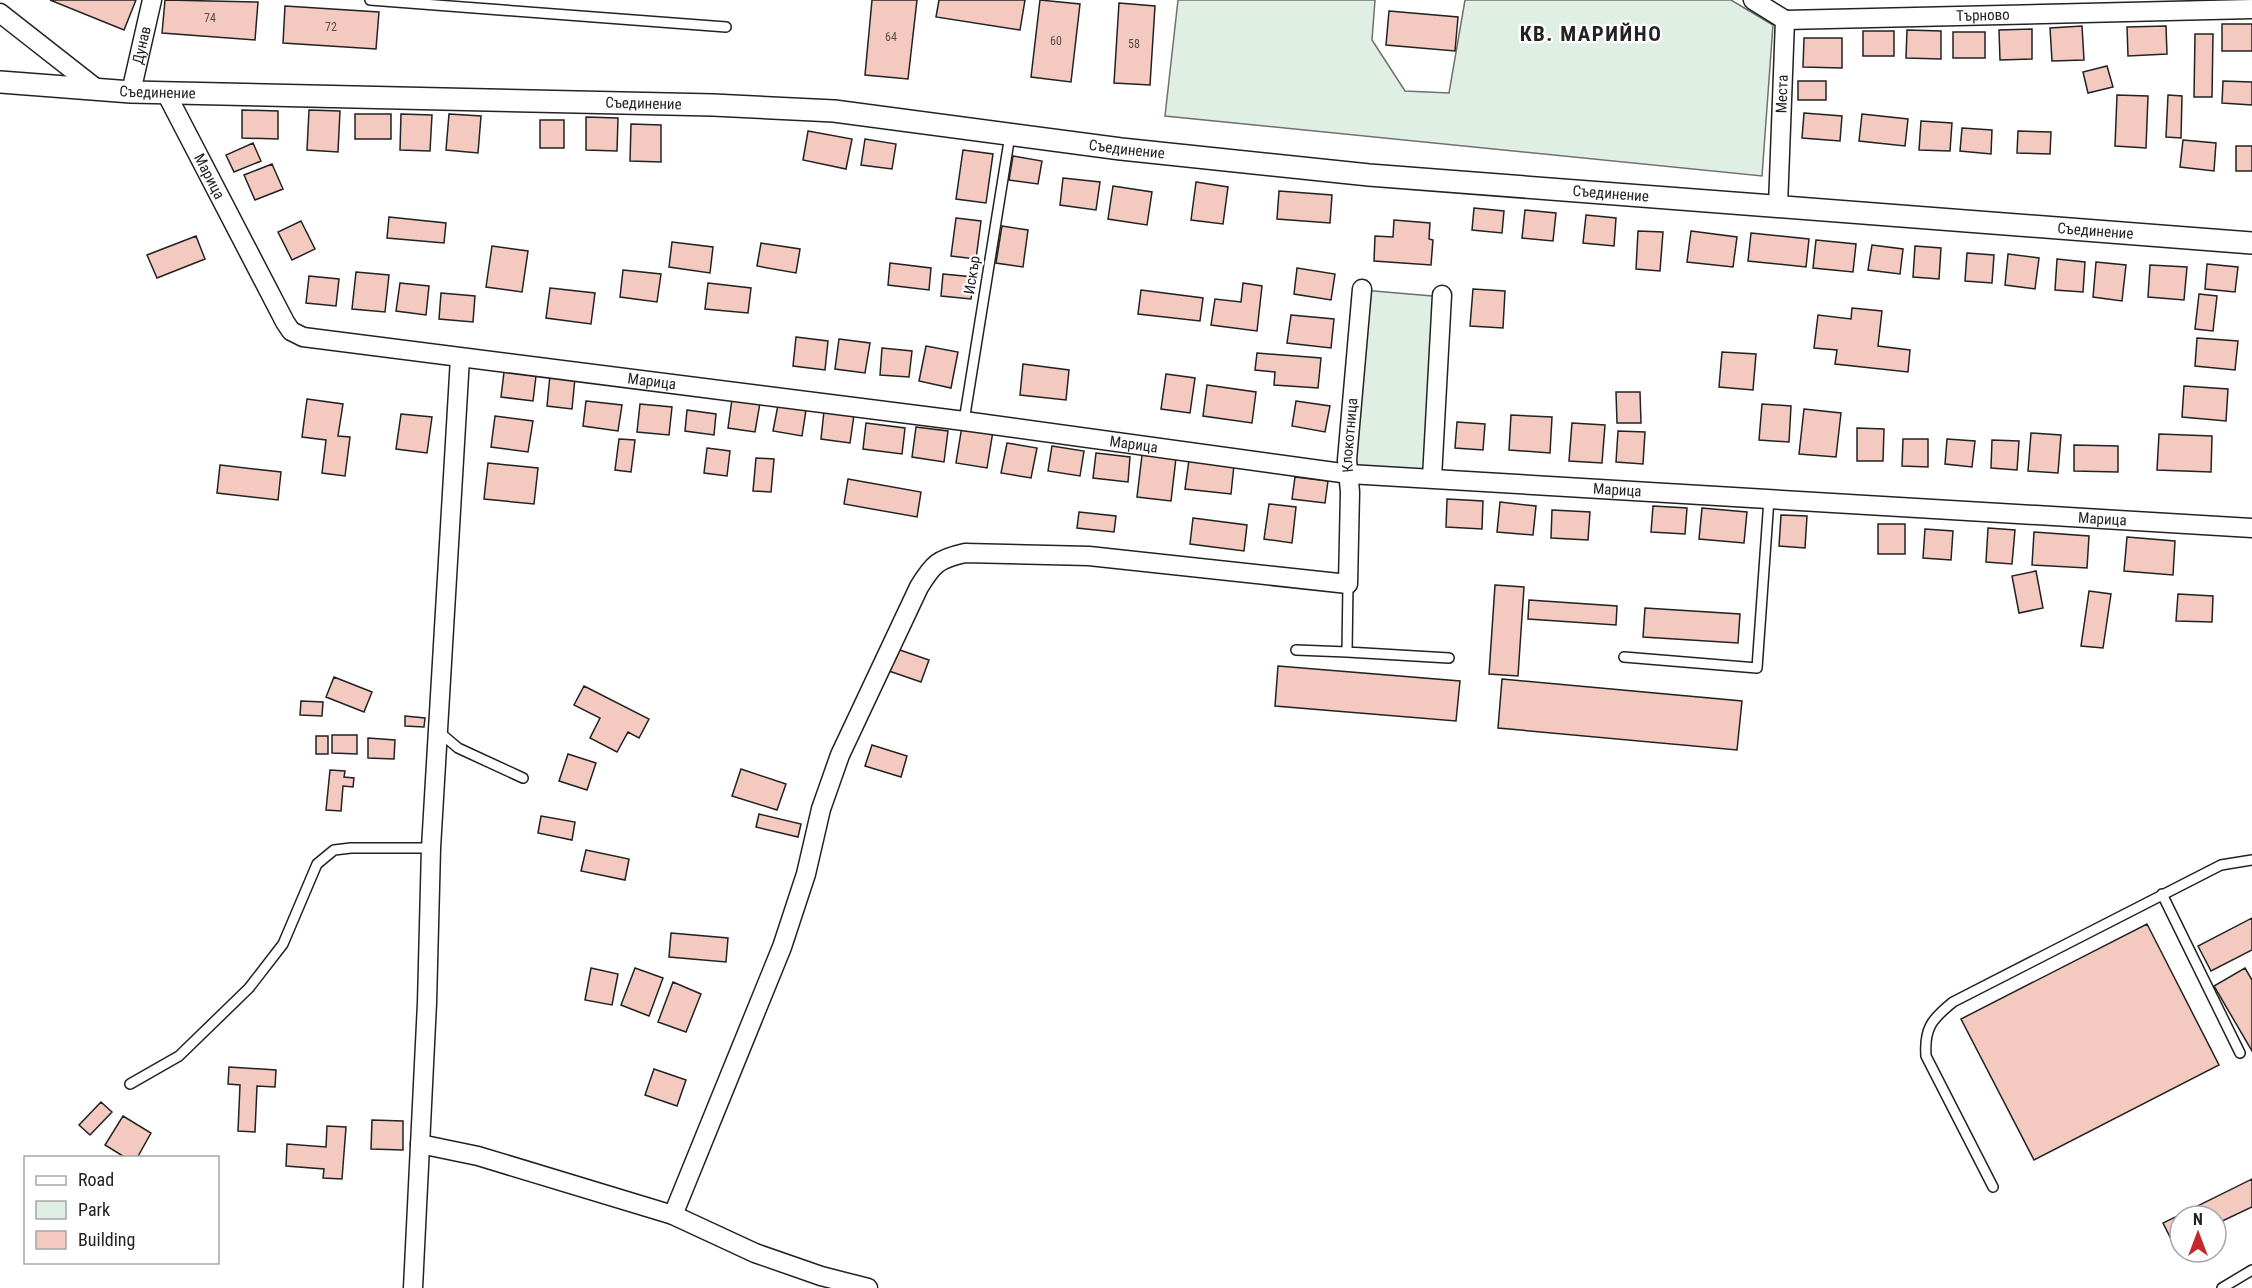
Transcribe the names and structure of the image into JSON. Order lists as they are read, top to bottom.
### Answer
{
  "streets": {
    "street": [
      "Търново",
      "Дунав",
      "Съединение",
      "Места",
      "Марица",
      "Клокотница"
    ],
    "lane": ["Искър"]
  },
  "crossings": [
    ["Търново", "Места"],
    ["Дунав", "Съединение"],
    ["Съединение", "Места"],
    ["Съединение", "Марица"],
    ["Съединение", "Искър"],
    ["Марица", "Искър"],
    ["Марица", "Клокотница"]
  ],
  "districts": ["КВ. МАРИЙНО"],
  "house_numbers": [
    "74",
    "72",
    "64",
    "60",
    "58"
  ],
  "legend": ["Road", "Park", "Building"],
  "north": "top"
}
